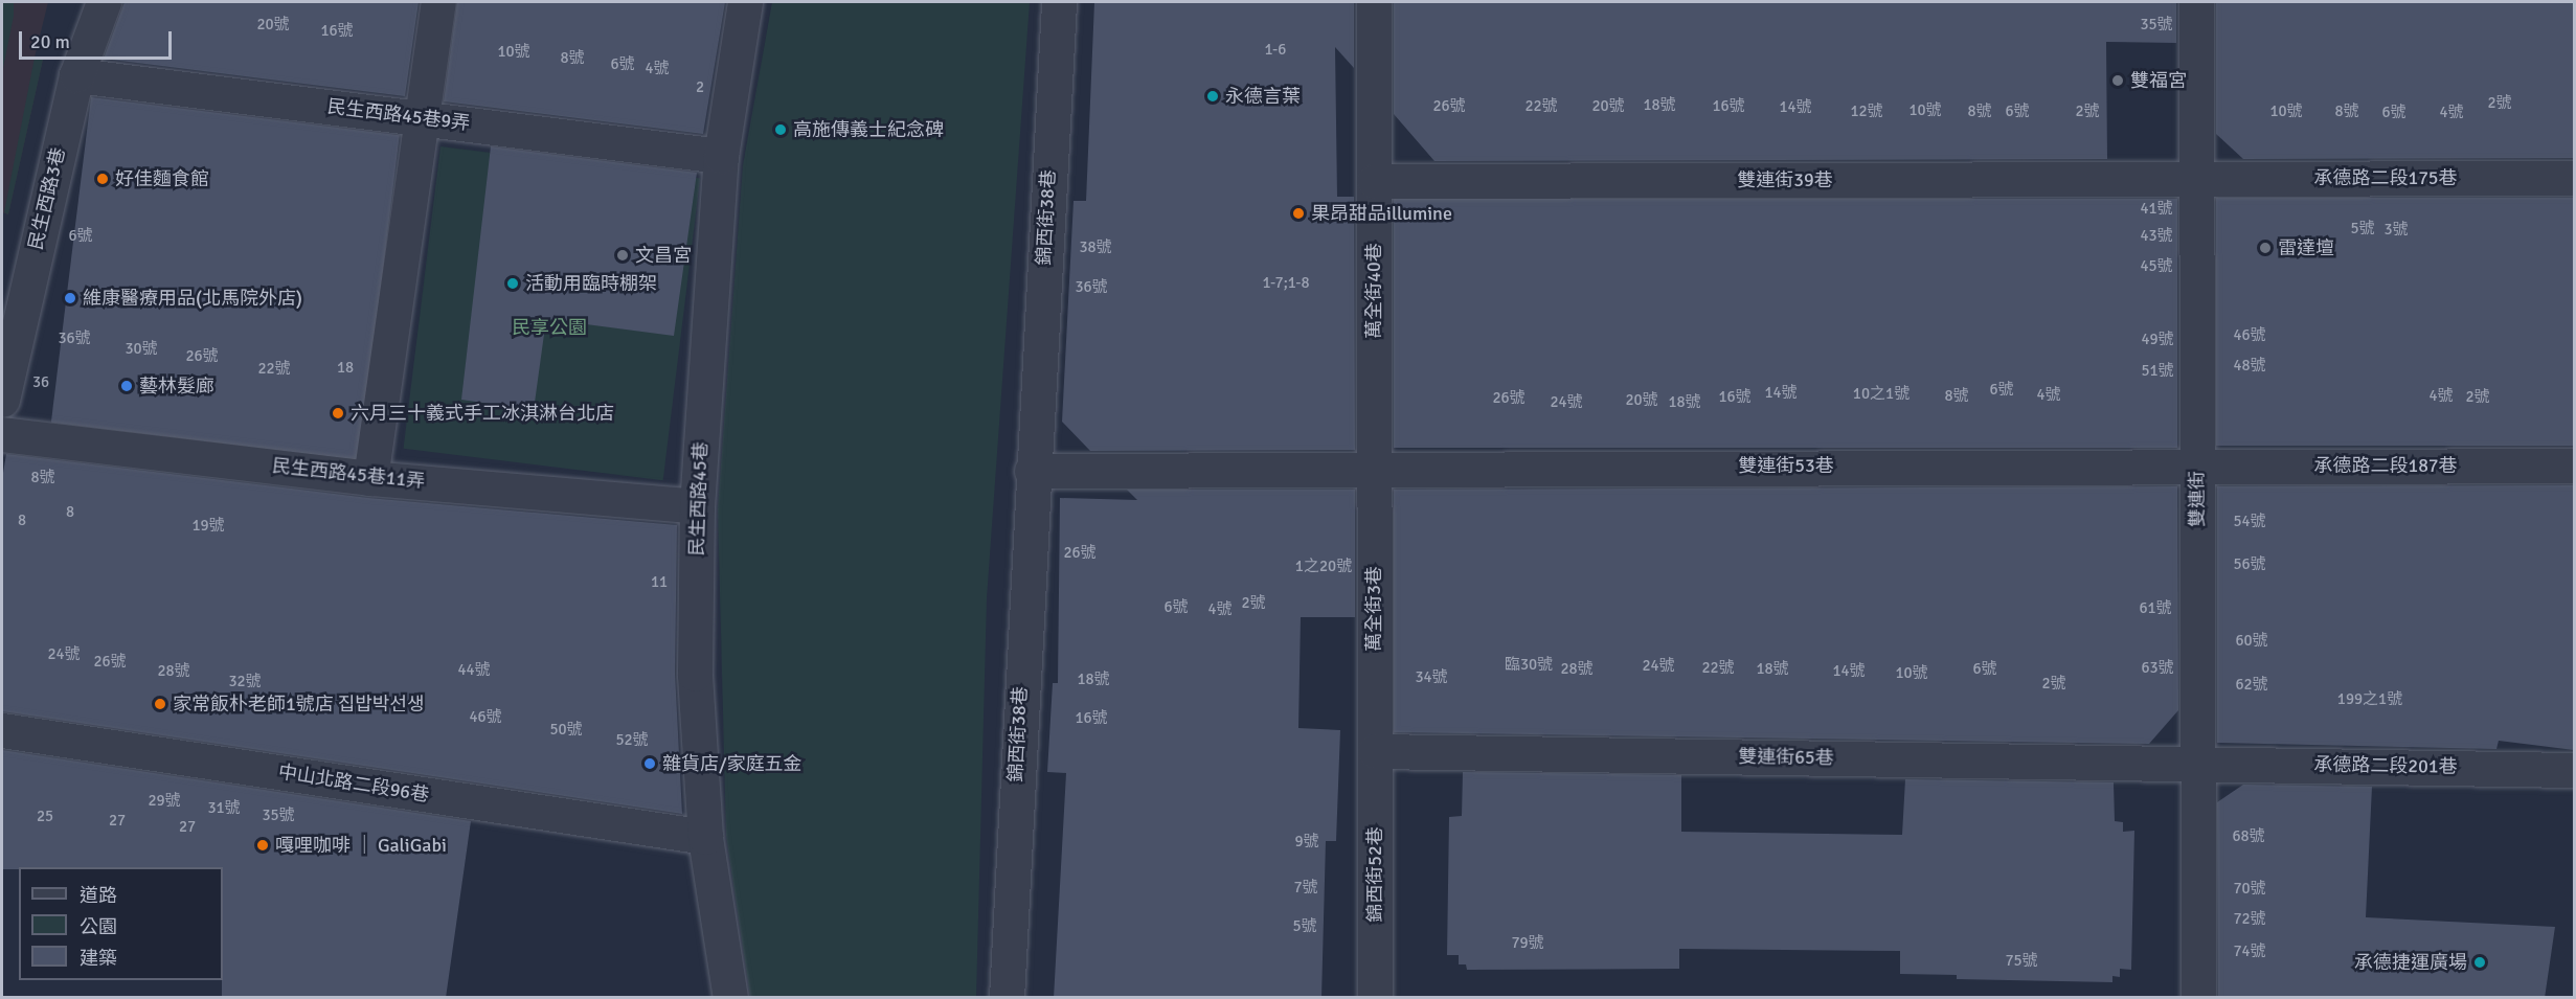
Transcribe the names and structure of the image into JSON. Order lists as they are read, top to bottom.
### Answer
{
  "streets": {
    "street": [
      "民生西路45巷9弄",
      "承德路二段175巷",
      "雙連街39巷",
      "民生西路3巷",
      "錦西街38巷",
      "萬全街40巷",
      "雙連街53巷",
      "承德路二段187巷",
      "民生西路45巷11弄",
      "民生西路45巷",
      "雙連街",
      "萬全街3巷",
      "雙連街65巷",
      "承德路二段201巷",
      "中山北路二段96巷",
      "錦西街52巷"
    ]
  },
  "crossings": [
    ["民生西路45巷9弄", "民生西路3巷"],
    ["民生西路45巷9弄", "民生西路45巷"],
    ["承德路二段175巷", "雙連街39巷"],
    ["承德路二段175巷", "雙連街"],
    ["雙連街39巷", "萬全街40巷"],
    ["雙連街39巷", "雙連街"],
    ["萬全街40巷", "雙連街53巷"],
    ["萬全街40巷", "萬全街3巷"],
    ["雙連街53巷", "承德路二段187巷"],
    ["雙連街53巷", "雙連街"],
    ["雙連街53巷", "萬全街3巷"],
    ["承德路二段187巷", "雙連街"],
    ["民生西路45巷11弄", "民生西路45巷"],
    ["民生西路45巷", "中山北路二段96巷"],
    ["雙連街", "雙連街65巷"],
    ["雙連街", "承德路二段201巷"],
    ["萬全街3巷", "雙連街65巷"],
    ["萬全街3巷", "錦西街52巷"],
    ["雙連街65巷", "承德路二段201巷"],
    ["雙連街65巷", "錦西街52巷"]
  ],
  "parks": ["民享公園"],
  "places": [
    "雙福宮",
    "永德言葉",
    "高施傳義士紀念碑",
    "好佳麵食館",
    "果昂甜品illumine",
    "雷達壇",
    "文昌宮",
    "活動用臨時棚架",
    "維康醫療用品(北馬院外店)",
    "藝林髮廊",
    "六月三十義式手工冰淇淋台北店",
    "家常飯朴老師1號店 집밥박선생",
    "雜貨店/家庭五金",
    "嘎哩咖啡 ｜ GaliGabi",
    "承德捷運廣場"
  ],
  "house_numbers": [
    "20號",
    "35號",
    "16號",
    "1-6",
    "10號",
    "8號",
    "6號",
    "4號",
    "2",
    "2號",
    "18號",
    "26號",
    "22號",
    "20號",
    "16號",
    "14號",
    "10號",
    "12號",
    "8號",
    "6號",
    "2號",
    "10號",
    "8號",
    "6號",
    "4號",
    "41號",
    "5號",
    "3號",
    "6號",
    "43號",
    "38號",
    "45號",
    "1-7;1-8",
    "36號",
    "46號",
    "36號",
    "49號",
    "30號",
    "26號",
    "48號",
    "18",
    "22號",
    "51號",
    "36",
    "6號",
    "14號",
    "10之1號",
    "4號",
    "8號",
    "4號",
    "16號",
    "2號",
    "26號",
    "20號",
    "24號",
    "18號",
    "8號",
    "8",
    "8",
    "54號",
    "19號",
    "26號",
    "56號",
    "1之20號",
    "11",
    "2號",
    "6號",
    "61號",
    "4號",
    "60號",
    "24號",
    "26號",
    "臨30號",
    "24號",
    "22號",
    "63號",
    "28號",
    "18號",
    "6號",
    "44號",
    "28號",
    "14號",
    "10號",
    "34號",
    "18號",
    "32號",
    "2號",
    "62號",
    "199之1號",
    "46號",
    "16號",
    "50號",
    "52號",
    "29號",
    "31號",
    "35號",
    "25",
    "27",
    "27",
    "68號",
    "9號",
    "7號",
    "70號",
    "72號",
    "5號",
    "79號",
    "74號",
    "75號"
  ],
  "legend": ["道路", "公園", "建築"],
  "scale_bar": "20 m"
}
